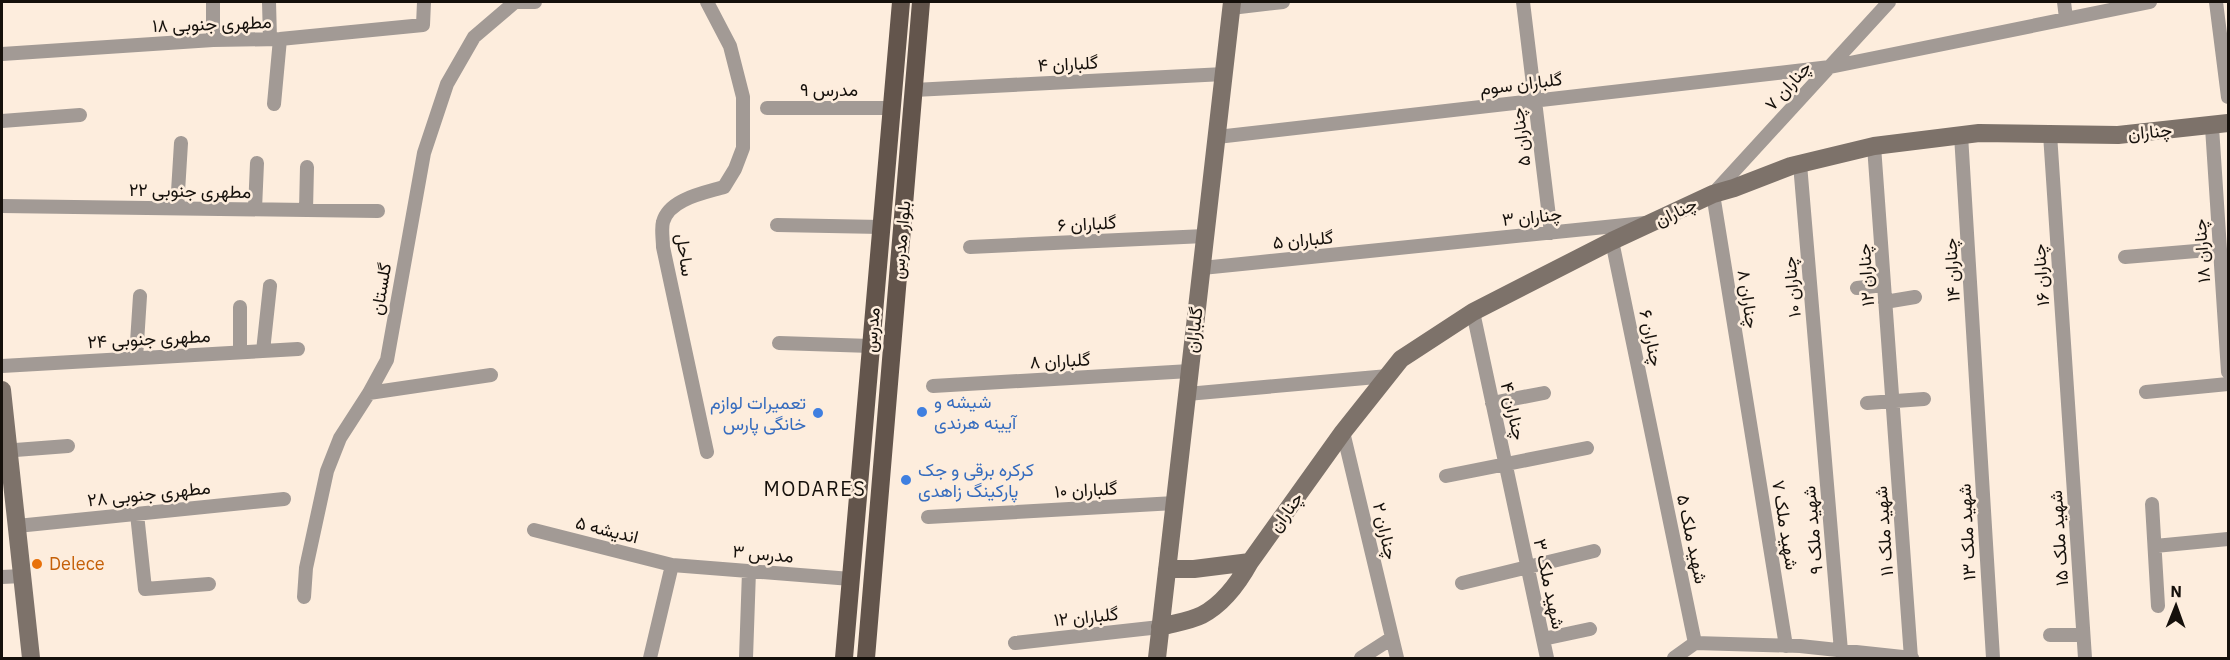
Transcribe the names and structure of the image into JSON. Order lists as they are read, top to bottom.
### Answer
{
  "streets": {
    "main road": ["بلوار مدرس", "مدرس"],
    "street": [
      "۱۸ مطهری جنوبی",
      "گلباران ۴",
      "گلباران سوم",
      "چناران ۷",
      "مدرس ۹",
      "چناران",
      "۵ چناران",
      "مطهری جنوبی ۲۲",
      "چناران ۳",
      "گلباران ۶",
      "گلباران ۵",
      "چناران ۱۸",
      "ساحل",
      "چناران ۱۴",
      "چناران ۱۲",
      "چناران ۱۶",
      "چناران ۱۰",
      "گلستان",
      "چناران ۸",
      "گلباران",
      "چناران ۶",
      "مطهری جنوبی ۲۴",
      "گلباران ۸",
      "۴ چناران",
      "گلباران ۱۰",
      "۲۸ مطهری جنوبی",
      "شهید ملک ۷",
      "اندیشه ۵",
      "شهید ملک ۹",
      "۲ چناران",
      "شهید ملک ۱۱",
      "شهید ملک ۱۳",
      "شهید ملک ۱۵",
      "شهید ملک ۵",
      "مدرس ۳",
      "۳ شهید ملک",
      "گلباران ۱۲"
    ]
  },
  "crossings": [
    ["گلباران ۴", "بلوار مدرس"],
    ["گلباران ۴", "گلباران"],
    ["گلباران سوم", "چناران ۷"],
    ["گلباران سوم", "۵ چناران"],
    ["گلباران سوم", "گلباران"],
    ["چناران ۷", "چناران"],
    ["چناران ۷", "چناران ۸"],
    ["مدرس ۹", "مدرس"],
    ["چناران", "چناران ۳"],
    ["چناران", "چناران ۱۸"],
    ["چناران", "چناران ۱۴"],
    ["چناران", "چناران ۱۲"],
    ["چناران", "چناران ۱۶"],
    ["چناران", "چناران ۱۰"],
    ["چناران", "چناران ۸"],
    ["چناران", "گلباران"],
    ["چناران", "چناران ۶"],
    ["چناران", "۴ چناران"],
    ["چناران", "۲ چناران"],
    ["چناران", "گلباران ۱۲"],
    ["۵ چناران", "چناران ۳"],
    ["چناران ۳", "گلباران ۵"],
    ["گلباران ۶", "گلباران"],
    ["گلباران ۵", "گلباران"],
    ["چناران ۱۴", "شهید ملک ۱۳"],
    ["چناران ۱۲", "شهید ملک ۱۱"],
    ["چناران ۱۶", "شهید ملک ۱۵"],
    ["چناران ۱۰", "شهید ملک ۹"],
    ["چناران ۸", "شهید ملک ۷"],
    ["مدرس", "مدرس ۳"],
    ["گلباران", "گلباران ۸"],
    ["گلباران", "گلباران ۱۰"],
    ["گلباران", "گلباران ۱۲"],
    ["چناران ۶", "شهید ملک ۵"],
    ["۴ چناران", "۳ شهید ملک"],
    ["اندیشه ۵", "مدرس ۳"]
  ],
  "districts": ["MODARES"],
  "places": [
    "شیشه و آیینه هرندی",
    "تعمیرات لوازم خانگی پارس",
    "کرکره برقی و جک پارکینگ زاهدی",
    "Delece"
  ],
  "north": "top"
}
